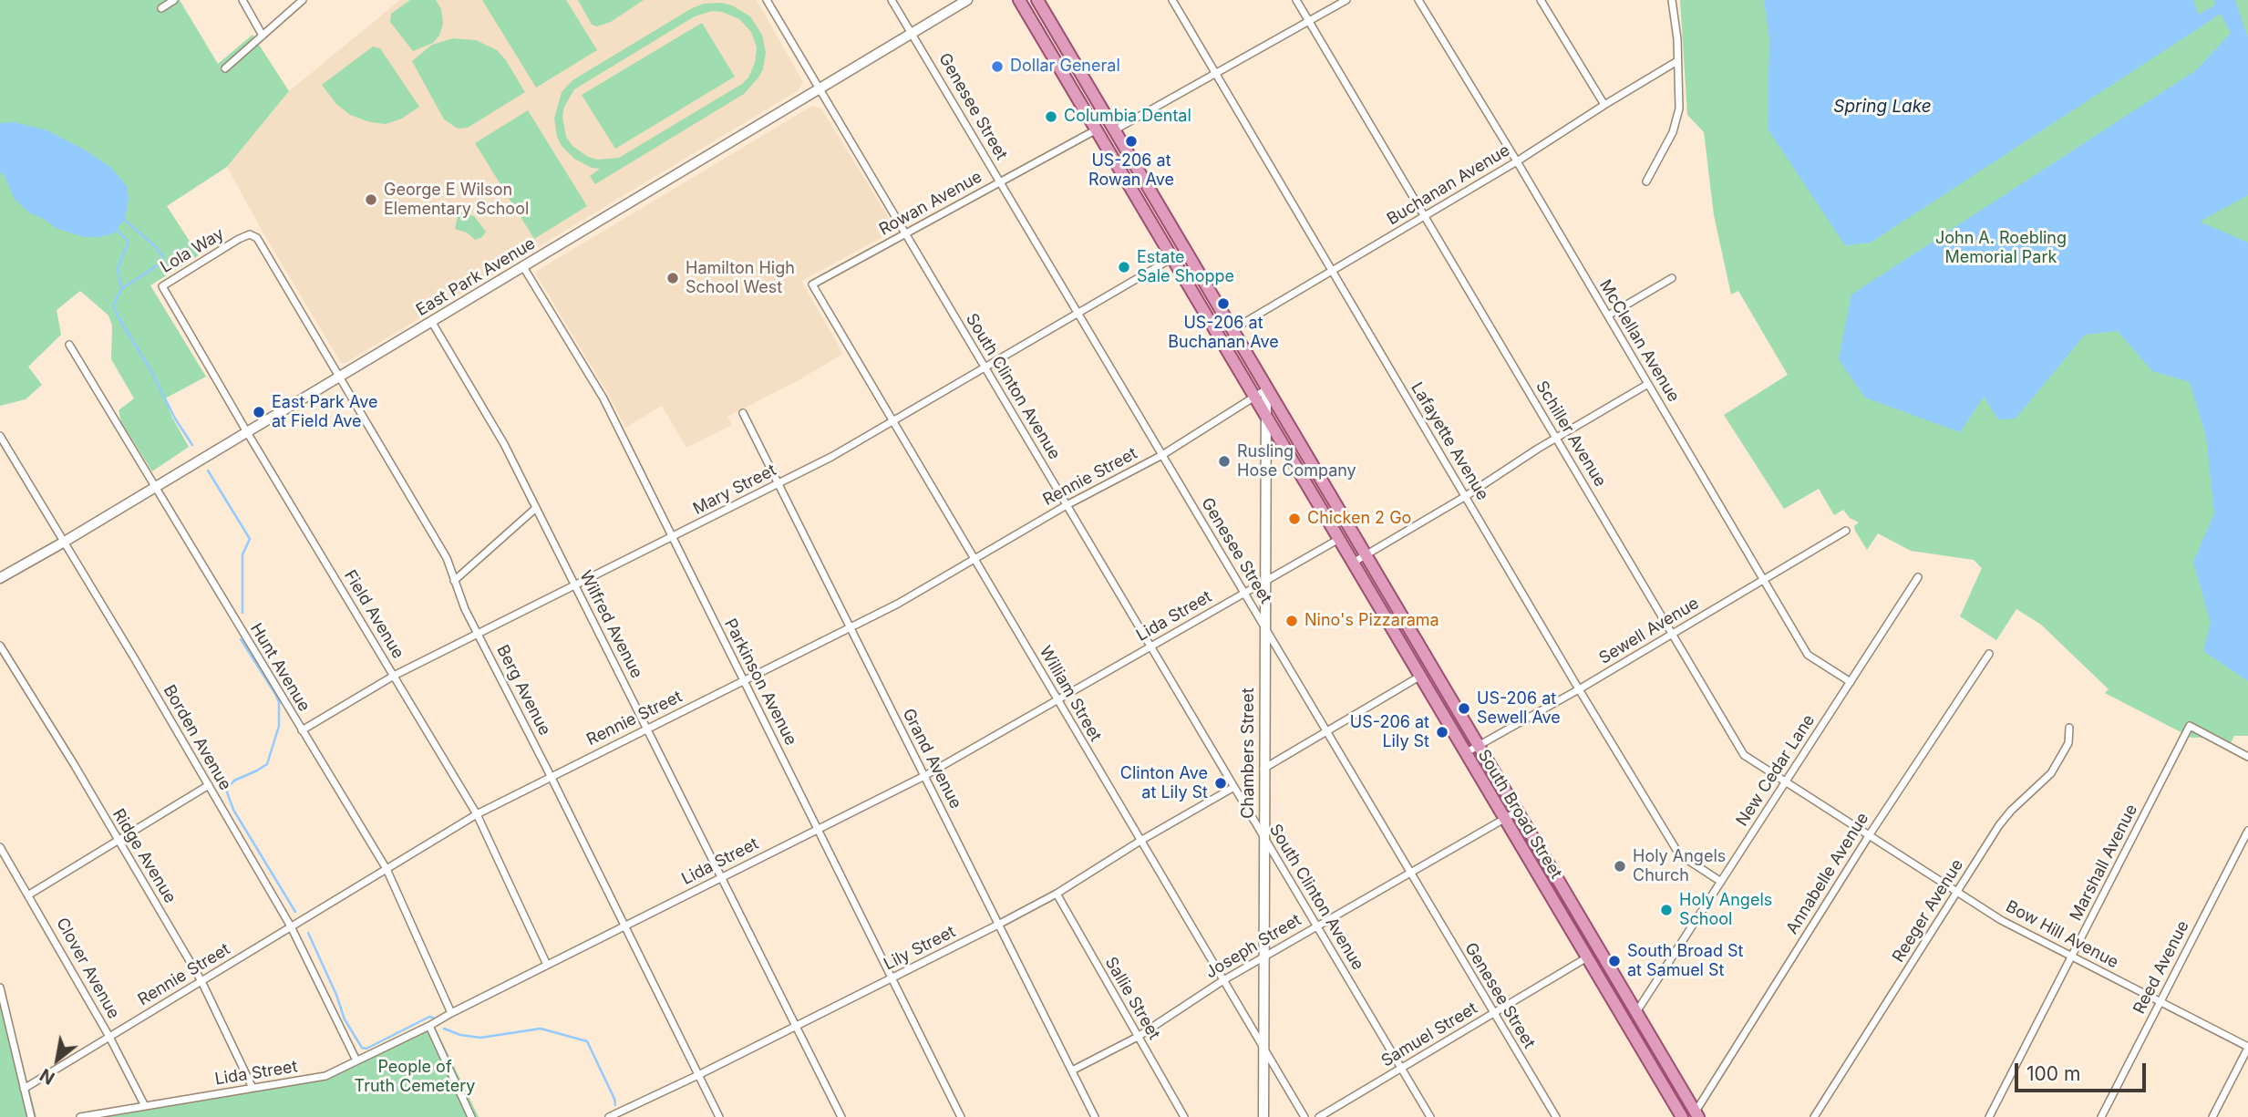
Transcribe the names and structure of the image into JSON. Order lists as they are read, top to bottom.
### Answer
{
  "streets": {
    "main road": ["South Broad Street"],
    "street": [
      "Genesee Street",
      "Buchanan Avenue",
      "Rowan Avenue",
      "Lola Way",
      "East Park Avenue",
      "McClellan Avenue",
      "South Clinton Avenue",
      "Schiller Avenue",
      "Lafayette Avenue",
      "Rennie Street",
      "Mary Street",
      "Field Avenue",
      "Lida Street",
      "Wilfred Avenue",
      "Sewell Avenue",
      "Hunt Avenue",
      "Parkinson Avenue",
      "Berg Avenue",
      "William Street",
      "Borden Avenue",
      "Chambers Street",
      "Grand Avenue",
      "New Cedar Lane",
      "Ridge Avenue",
      "Marshall Avenue",
      "Annabelle Avenue",
      "Reeger Avenue",
      "Bow Hill Avenue",
      "Joseph Street",
      "Lily Street",
      "Reed Avenue",
      "Clover Avenue",
      "Sallie Street",
      "Samuel Street"
    ]
  },
  "crossings": [
    ["Genesee Street", "Rowan Avenue"],
    ["Genesee Street", "East Park Avenue"],
    ["Genesee Street", "Rennie Street"],
    ["Genesee Street", "Mary Street"],
    ["Genesee Street", "Lida Street"],
    ["Genesee Street", "Chambers Street"],
    ["Genesee Street", "Joseph Street"],
    ["Genesee Street", "Samuel Street"],
    ["Buchanan Avenue", "McClellan Avenue"],
    ["Buchanan Avenue", "Schiller Avenue"],
    ["Buchanan Avenue", "Lafayette Avenue"],
    ["Buchanan Avenue", "South Broad Street"],
    ["Rowan Avenue", "South Clinton Avenue"],
    ["Rowan Avenue", "William Street"],
    ["Rowan Avenue", "South Broad Street"],
    ["Lola Way", "Field Avenue"],
    ["Lola Way", "Berg Avenue"],
    ["East Park Avenue", "South Clinton Avenue"],
    ["East Park Avenue", "Field Avenue"],
    ["East Park Avenue", "Wilfred Avenue"],
    ["East Park Avenue", "Hunt Avenue"],
    ["East Park Avenue", "Parkinson Avenue"],
    ["East Park Avenue", "Berg Avenue"],
    ["East Park Avenue", "Borden Avenue"],
    ["McClellan Avenue", "Sewell Avenue"],
    ["McClellan Avenue", "New Cedar Lane"],
    ["South Clinton Avenue", "Rennie Street"],
    ["South Clinton Avenue", "Mary Street"],
    ["South Clinton Avenue", "Lida Street"],
    ["South Clinton Avenue", "Chambers Street"],
    ["South Clinton Avenue", "Joseph Street"],
    ["South Clinton Avenue", "Lily Street"],
    ["South Clinton Avenue", "Samuel Street"],
    ["Schiller Avenue", "Sewell Avenue"],
    ["Schiller Avenue", "New Cedar Lane"],
    ["Schiller Avenue", "Annabelle Avenue"],
    ["Schiller Avenue", "Bow Hill Avenue"],
    ["Lafayette Avenue", "Sewell Avenue"],
    ["Lafayette Avenue", "New Cedar Lane"],
    ["Rennie Street", "Field Avenue"],
    ["Rennie Street", "Wilfred Avenue"],
    ["Rennie Street", "Hunt Avenue"],
    ["Rennie Street", "Parkinson Avenue"],
    ["Rennie Street", "Berg Avenue"],
    ["Rennie Street", "William Street"],
    ["Rennie Street", "Borden Avenue"],
    ["Rennie Street", "Chambers Street"],
    ["Rennie Street", "Grand Avenue"],
    ["Rennie Street", "South Broad Street"],
    ["Rennie Street", "Ridge Avenue"],
    ["Rennie Street", "Clover Avenue"],
    ["Mary Street", "Field Avenue"],
    ["Mary Street", "Wilfred Avenue"],
    ["Mary Street", "Hunt Avenue"],
    ["Mary Street", "Parkinson Avenue"],
    ["Mary Street", "Berg Avenue"],
    ["Mary Street", "William Street"],
    ["Mary Street", "Grand Avenue"],
    ["Mary Street", "South Broad Street"],
    ["Field Avenue", "Lida Street"],
    ["Lida Street", "Wilfred Avenue"],
    ["Lida Street", "Hunt Avenue"],
    ["Lida Street", "Parkinson Avenue"],
    ["Lida Street", "Berg Avenue"],
    ["Lida Street", "William Street"],
    ["Lida Street", "Borden Avenue"],
    ["Lida Street", "Chambers Street"],
    ["Lida Street", "Grand Avenue"],
    ["Lida Street", "South Broad Street"],
    ["Lida Street", "Ridge Avenue"],
    ["Lida Street", "Clover Avenue"],
    ["Wilfred Avenue", "Lily Street"],
    ["Sewell Avenue", "South Broad Street"],
    ["Parkinson Avenue", "Lily Street"],
    ["Berg Avenue", "Lily Street"],
    ["William Street", "Chambers Street"],
    ["William Street", "Joseph Street"],
    ["William Street", "Lily Street"],
    ["Chambers Street", "South Broad Street"],
    ["Chambers Street", "Joseph Street"],
    ["Grand Avenue", "Joseph Street"],
    ["Grand Avenue", "Lily Street"],
    ["New Cedar Lane", "South Broad Street"],
    ["South Broad Street", "Annabelle Avenue"],
    ["South Broad Street", "Joseph Street"],
    ["South Broad Street", "Samuel Street"],
    ["Marshall Avenue", "Bow Hill Avenue"],
    ["Annabelle Avenue", "Bow Hill Avenue"],
    ["Reeger Avenue", "Bow Hill Avenue"],
    ["Bow Hill Avenue", "Reed Avenue"],
    ["Joseph Street", "Sallie Street"],
    ["Lily Street", "Sallie Street"]
  ],
  "water": ["Spring Lake"],
  "parks": ["John A. Roebling Memorial Park", "People of Truth Cemetery"],
  "places": [
    "Dollar General",
    "Columbia Dental",
    "US-206 at Rowan Ave",
    "George E Wilson Elementary School",
    "Estate Sale Shoppe",
    "Hamilton High School West",
    "US-206 at Buchanan Ave",
    "East Park Ave at Field Ave",
    "Rusling Hose Company",
    "Chicken 2 Go",
    "Nino's Pizzarama",
    "US-206 at Sewell Ave",
    "US-206 at Lily St",
    "Clinton Ave at Lily St",
    "Holy Angels Church",
    "Holy Angels School",
    "South Broad St at Samuel St"
  ],
  "scale_bar": "100 m",
  "north": "bottom left"
}
